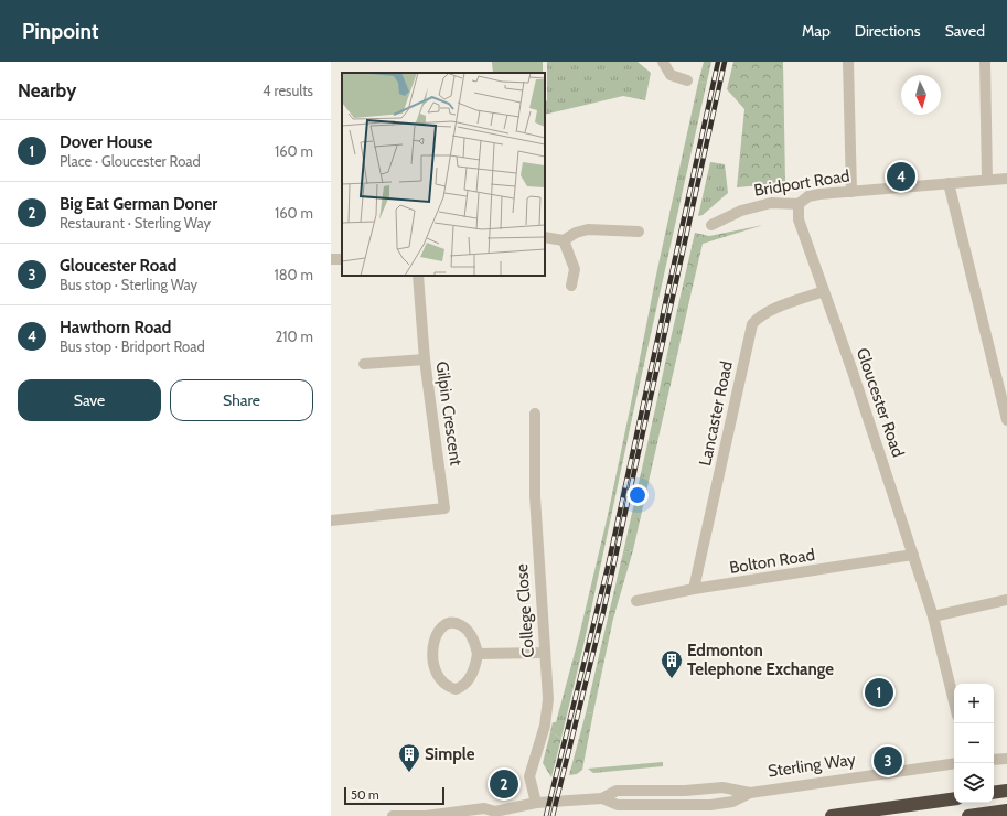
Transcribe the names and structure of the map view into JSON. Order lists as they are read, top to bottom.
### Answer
{
  "streets": {
    "street": [
      "Bridport Road",
      "Gloucester Road",
      "Gilpin Crescent",
      "Lancaster Road",
      "Bolton Road",
      "College Close",
      "Sterling Way"
    ]
  },
  "crossings": [
    ["Bridport Road", "Gloucester Road"],
    ["Gloucester Road", "Lancaster Road"],
    ["Gloucester Road", "Bolton Road"],
    ["Lancaster Road", "Bolton Road"],
    ["College Close", "Sterling Way"]
  ],
  "places": {
    "building": ["Edmonton Telephone Exchange", "Simple"]
  },
  "scale_bar": "50 m",
  "north": "bottom",
  "page": {
    "header": "Pinpoint",
    "nav": ["Map", "Directions", "Saved"],
    "heading": ["Nearby", "4 results"],
    "list": [
      {
        "mark": "1",
        "name": "Dover House",
        "note": "Place · Gloucester Road",
        "value": "160 m"
      },
      {
        "mark": "2",
        "name": "Big Eat German Doner",
        "note": "Restaurant · Sterling Way",
        "value": "160 m"
      },
      {
        "mark": "3",
        "name": "Gloucester Road",
        "note": "Bus stop · Sterling Way",
        "value": "180 m"
      },
      {
        "mark": "4",
        "name": "Hawthorn Road",
        "note": "Bus stop · Bridport Road",
        "value": "210 m"
      }
    ],
    "pins": [
      "4",
      "1",
      "3",
      "2"
    ],
    "buttons": ["Save", "Share"],
    "map_buttons": ["+", "−"],
    "scale": "50 m"
  }
}
